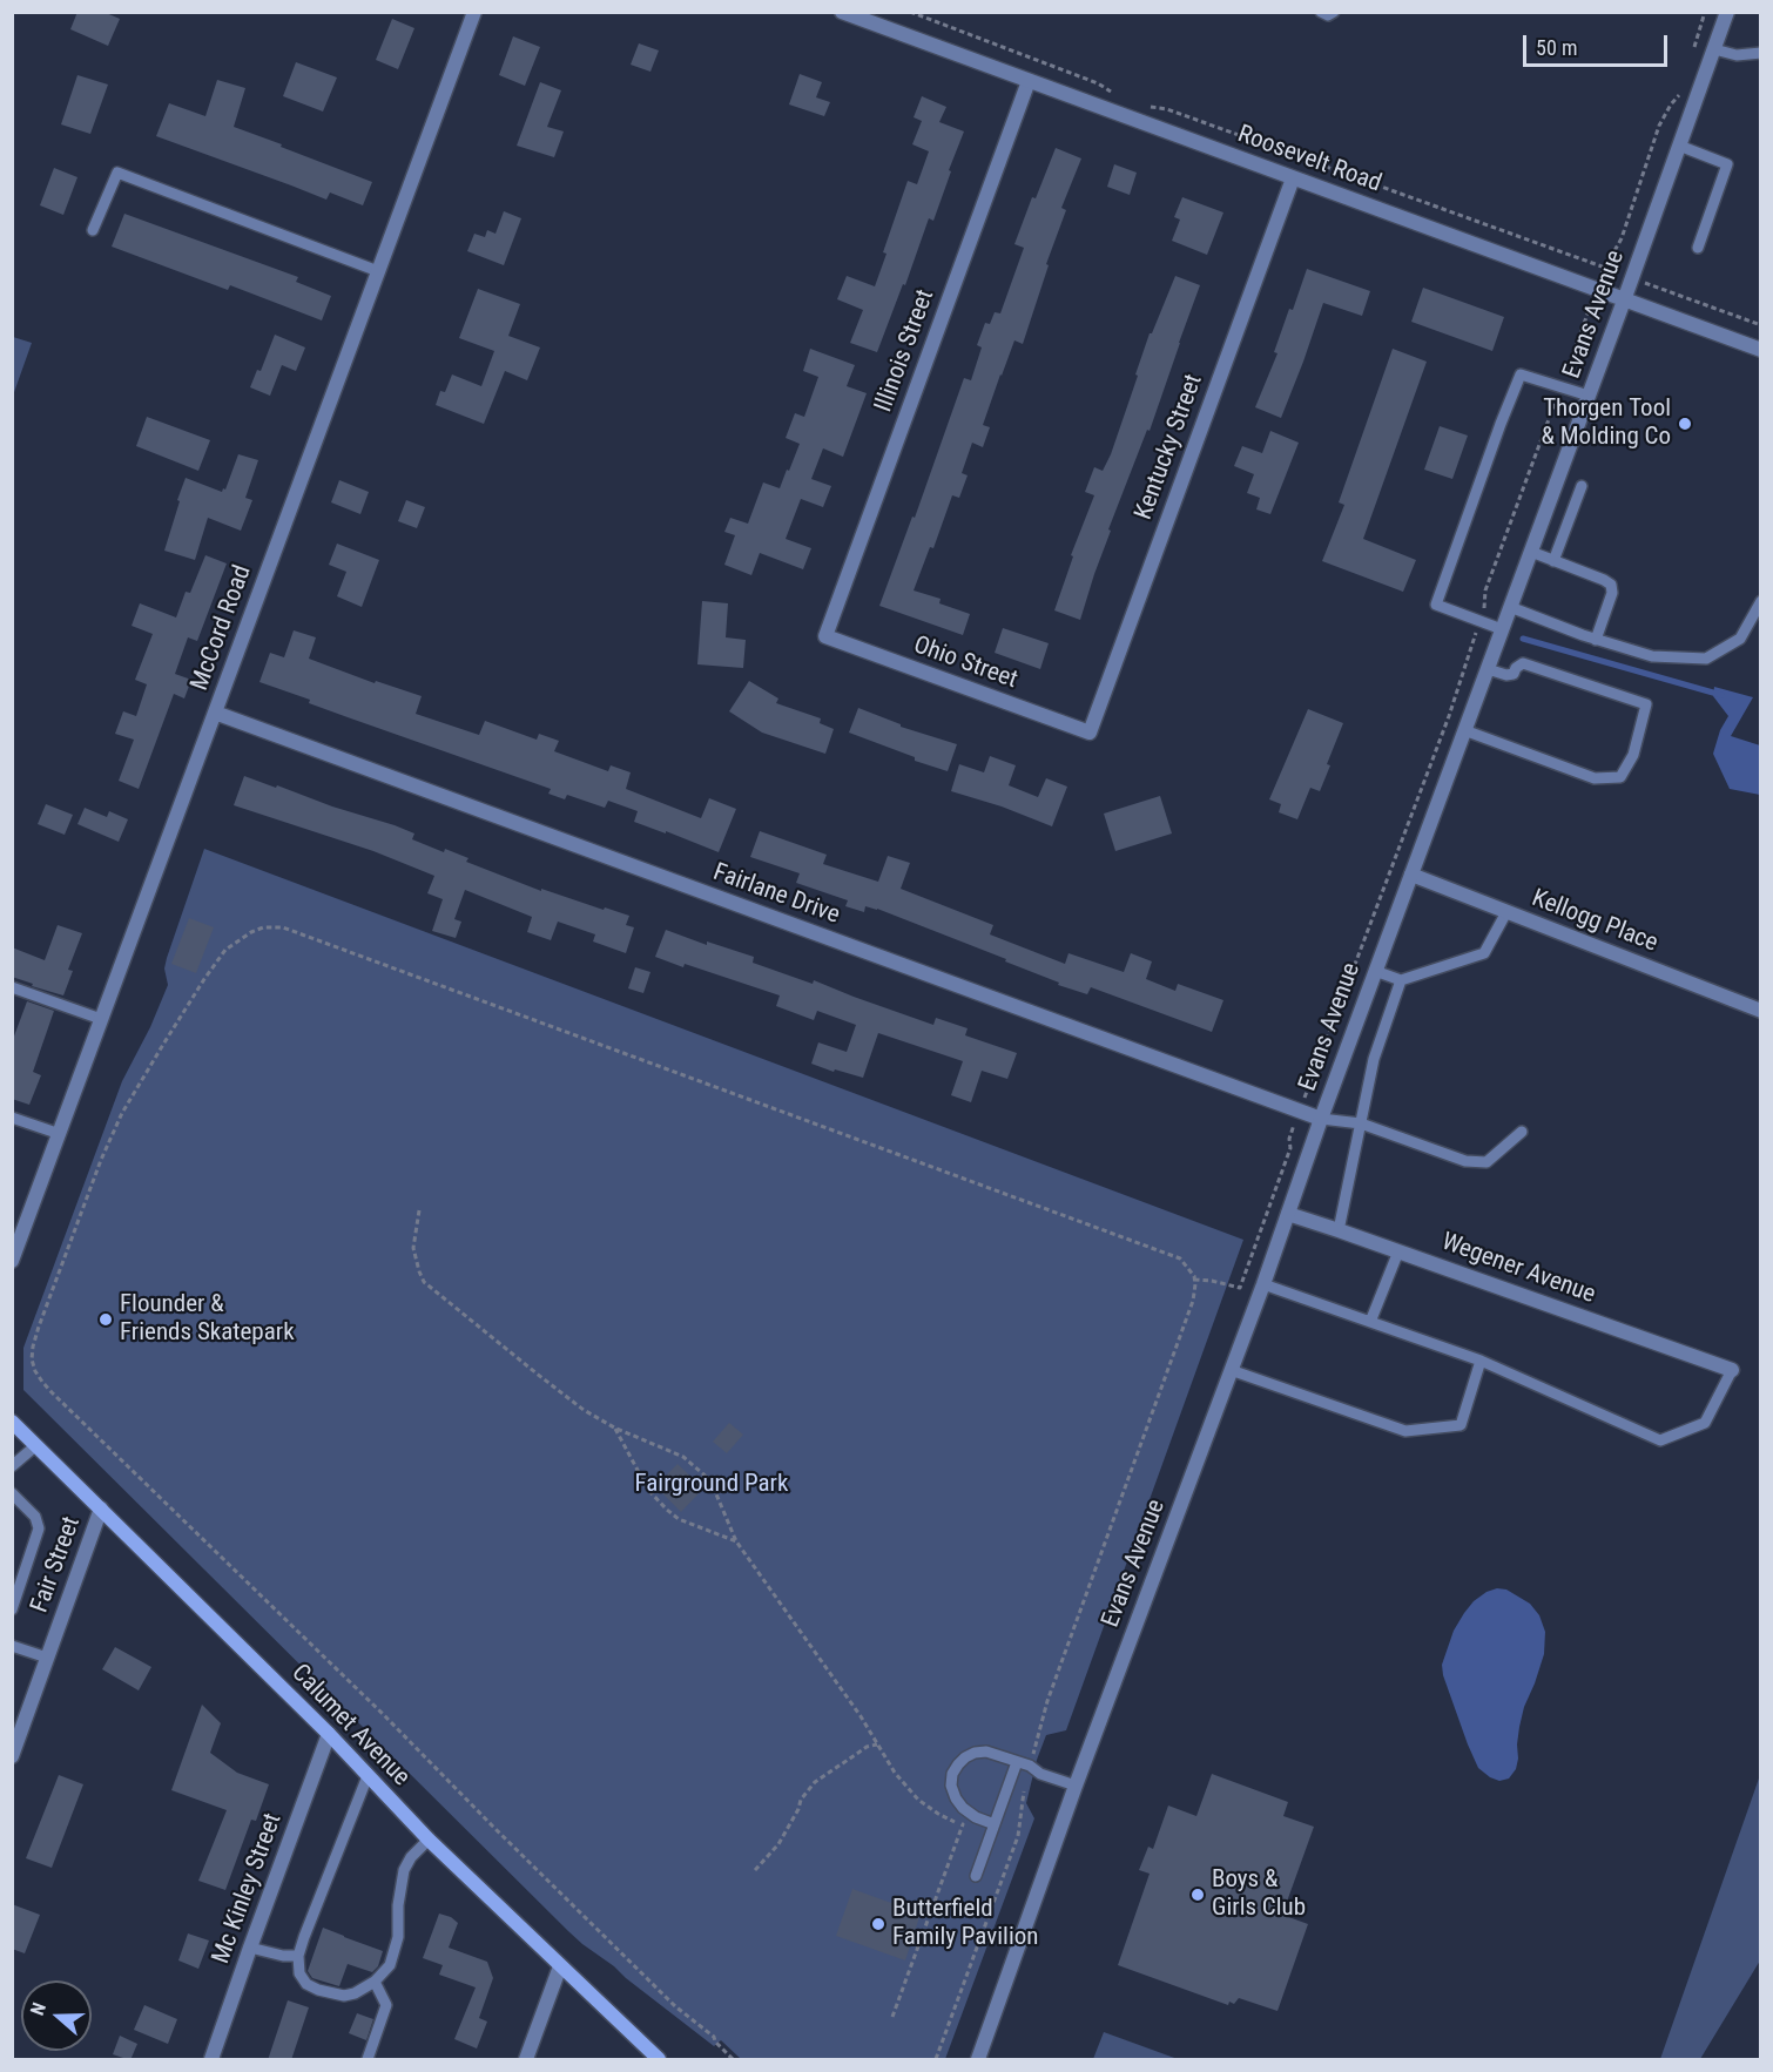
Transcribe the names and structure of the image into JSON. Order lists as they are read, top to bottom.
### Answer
{
  "streets": {
    "main road": ["Calumet Avenue"],
    "street": [
      "Roosevelt Road",
      "Evans Avenue",
      "Illinois Street",
      "Kentucky Street",
      "McCord Road",
      "Ohio Street",
      "Fairlane Drive",
      "Kellogg Place",
      "Wegener Avenue",
      "Fair Street",
      "Mc Kinley Street"
    ]
  },
  "crossings": [
    ["Roosevelt Road", "Evans Avenue"],
    ["Roosevelt Road", "Illinois Street"],
    ["Roosevelt Road", "Kentucky Street"],
    ["Evans Avenue", "Fairlane Drive"],
    ["Evans Avenue", "Kellogg Place"],
    ["Evans Avenue", "Wegener Avenue"],
    ["Illinois Street", "Ohio Street"],
    ["Kentucky Street", "Ohio Street"],
    ["McCord Road", "Fairlane Drive"],
    ["Fair Street", "Calumet Avenue"],
    ["Calumet Avenue", "Mc Kinley Street"]
  ],
  "parks": ["Fairground Park"],
  "places": [
    "Thorgen Tool & Molding Co",
    "Flounder & Friends Skatepark",
    "Boys & Girls Club",
    "Butterfield Family Pavilion"
  ],
  "scale_bar": "50 m",
  "north": "left"
}
